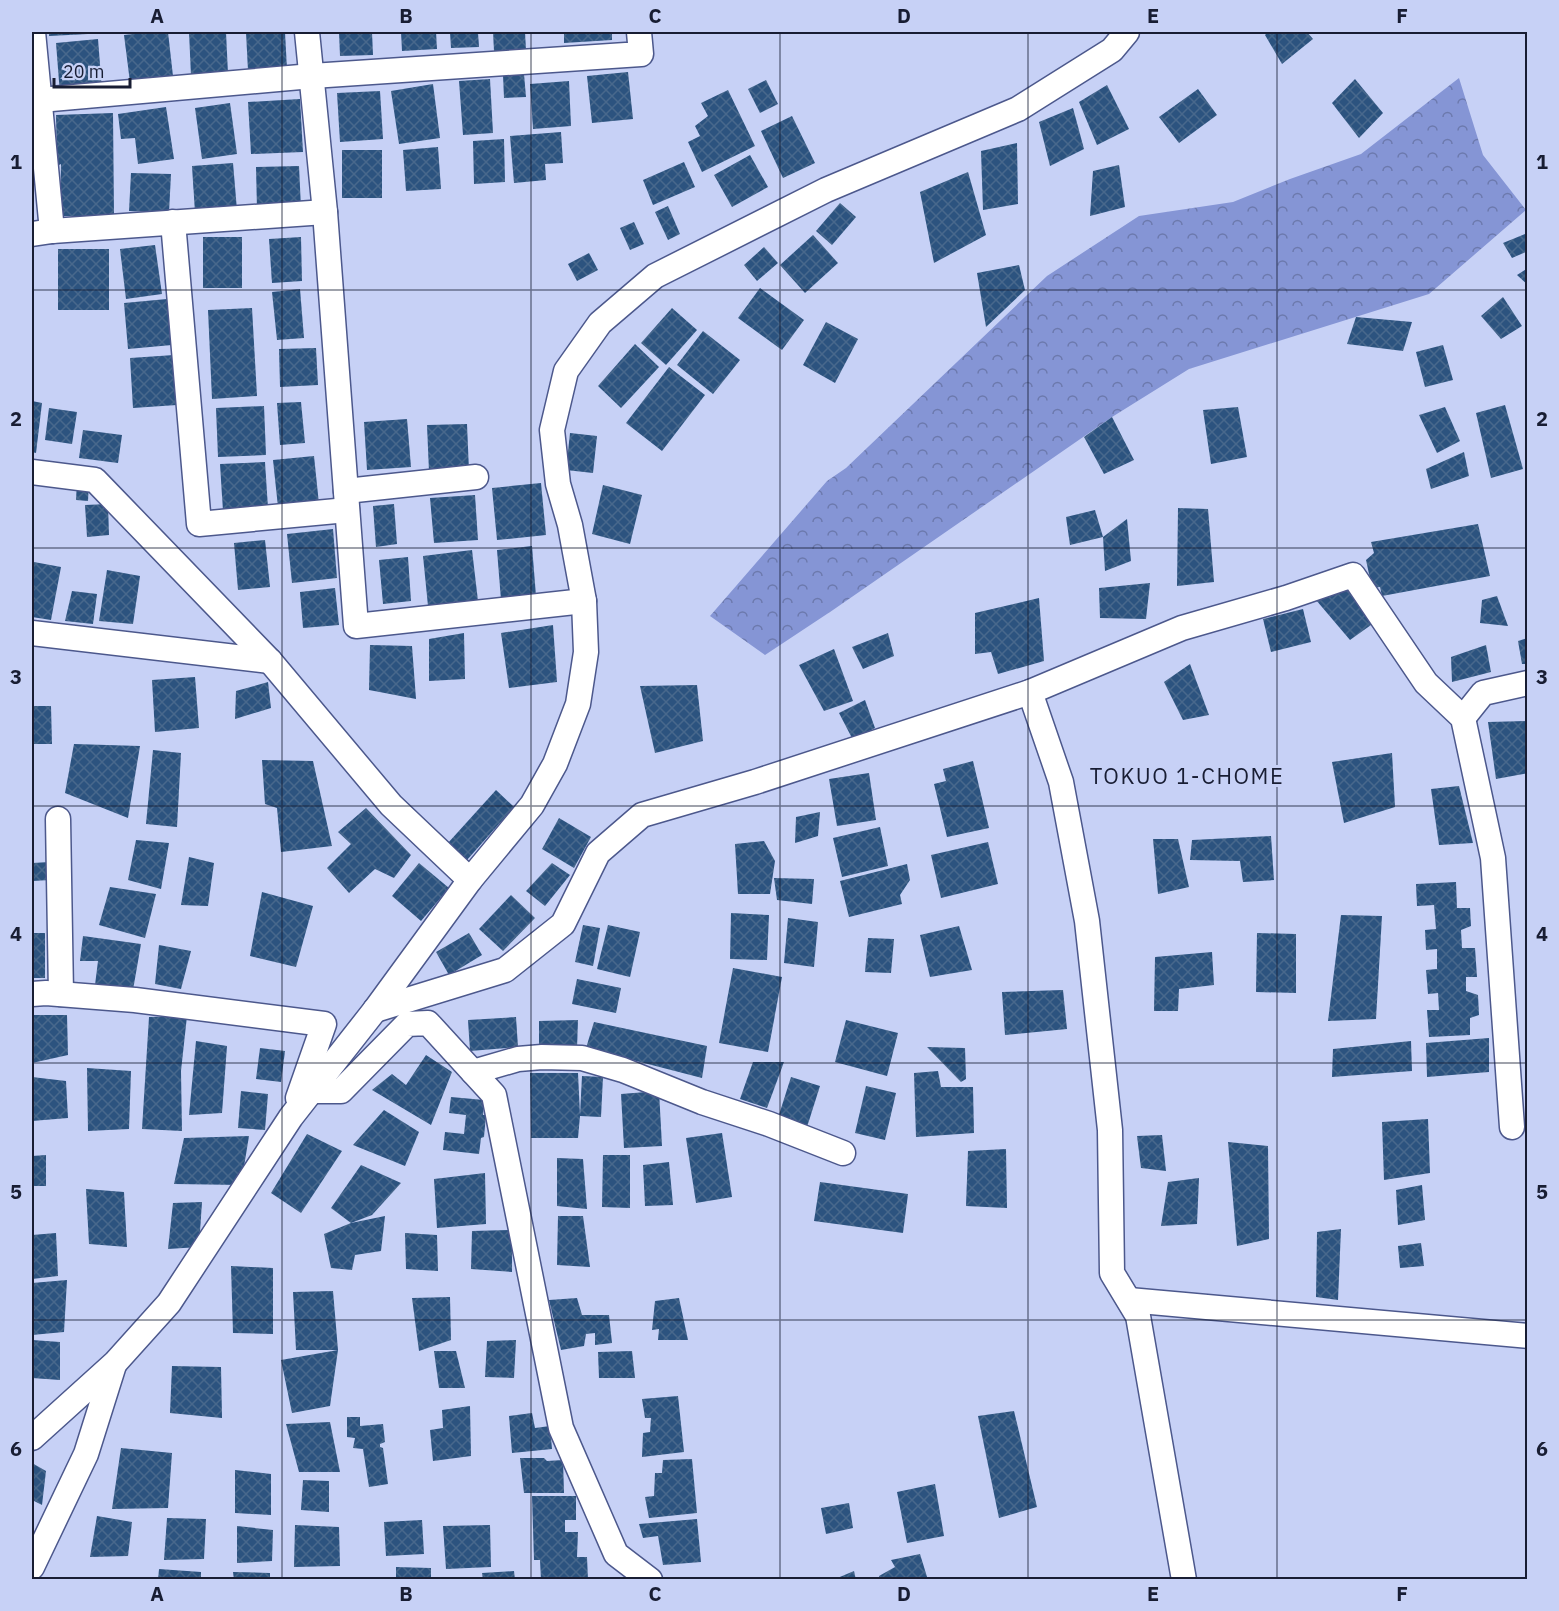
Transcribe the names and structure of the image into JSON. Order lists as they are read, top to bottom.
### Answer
{
  "districts": ["TOKUO 1-CHOME"],
  "scale_bar": "20 m",
  "grid": {
    "columns": [
      "A",
      "B",
      "C",
      "D",
      "E",
      "F"
    ],
    "rows": [
      "1",
      "2",
      "3",
      "4",
      "5",
      "6"
    ]
  }
}
